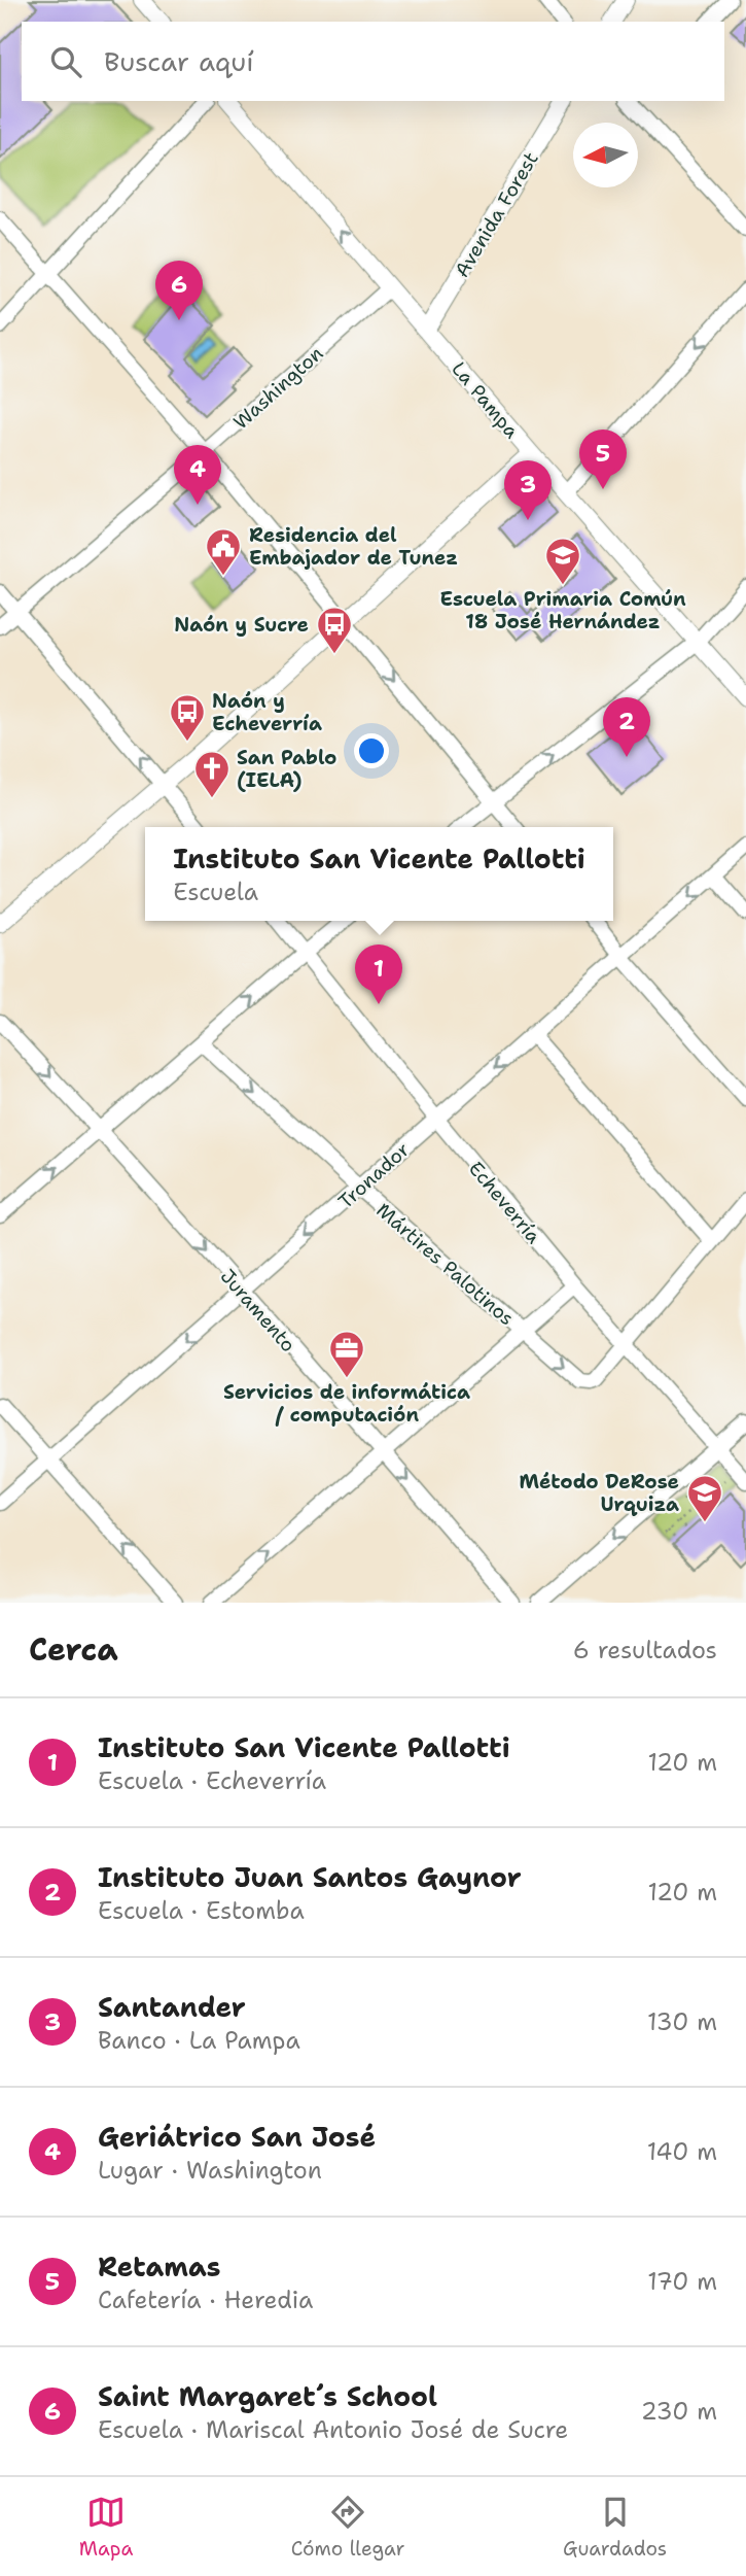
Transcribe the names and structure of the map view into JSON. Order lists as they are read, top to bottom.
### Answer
{
  "streets": {
    "street": [
      "Avenida Forest",
      "Washington",
      "La Pampa",
      "Tronador",
      "Echeverría",
      "Mártires Palotinos",
      "Juramento"
    ]
  },
  "crossings": [
    ["Avenida Forest", "La Pampa"],
    ["Washington", "La Pampa"],
    ["Tronador", "Echeverría"],
    ["Tronador", "Mártires Palotinos"],
    ["Tronador", "Juramento"],
    ["Echeverría", "Mártires Palotinos"]
  ],
  "one_way": ["Tronador", "Mártires Palotinos", "Juramento"],
  "places": {
    "public building": ["Residencia del Embajador de Tunez"],
    "school or university": ["Escuela Primaria Común 18 José Hernández", "Método DeRose Urquiza"],
    "bus stop": ["Naón y Sucre", "Naón y Echeverría"],
    "church": ["San Pablo (IELA)"],
    "office": ["Servicios de informática / computación"]
  },
  "north": "left",
  "page": {
    "search": "Buscar aquí",
    "pins": [
      "6",
      "5",
      "4",
      "3",
      "2",
      "1"
    ],
    "popup": ["Instituto San Vicente Pallotti", "Escuela"],
    "heading": ["Cerca", "6 resultados"],
    "list": [
      {
        "mark": "1",
        "name": "Instituto San Vicente Pallotti",
        "note": "Escuela · Echeverría",
        "value": "120 m"
      },
      {
        "mark": "2",
        "name": "Instituto Juan Santos Gaynor",
        "note": "Escuela · Estomba",
        "value": "120 m"
      },
      {
        "mark": "3",
        "name": "Santander",
        "note": "Banco · La Pampa",
        "value": "130 m"
      },
      {
        "mark": "4",
        "name": "Geriátrico San José",
        "note": "Lugar · Washington",
        "value": "140 m"
      },
      {
        "mark": "5",
        "name": "Retamas",
        "note": "Cafetería · Heredia",
        "value": "170 m"
      },
      {
        "mark": "6",
        "name": "Saint Margaret´s School",
        "note": "Escuela · Mariscal Antonio José de Sucre",
        "value": "230 m"
      }
    ],
    "nav": ["Mapa", "Cómo llegar", "Guardados"]
  }
}
